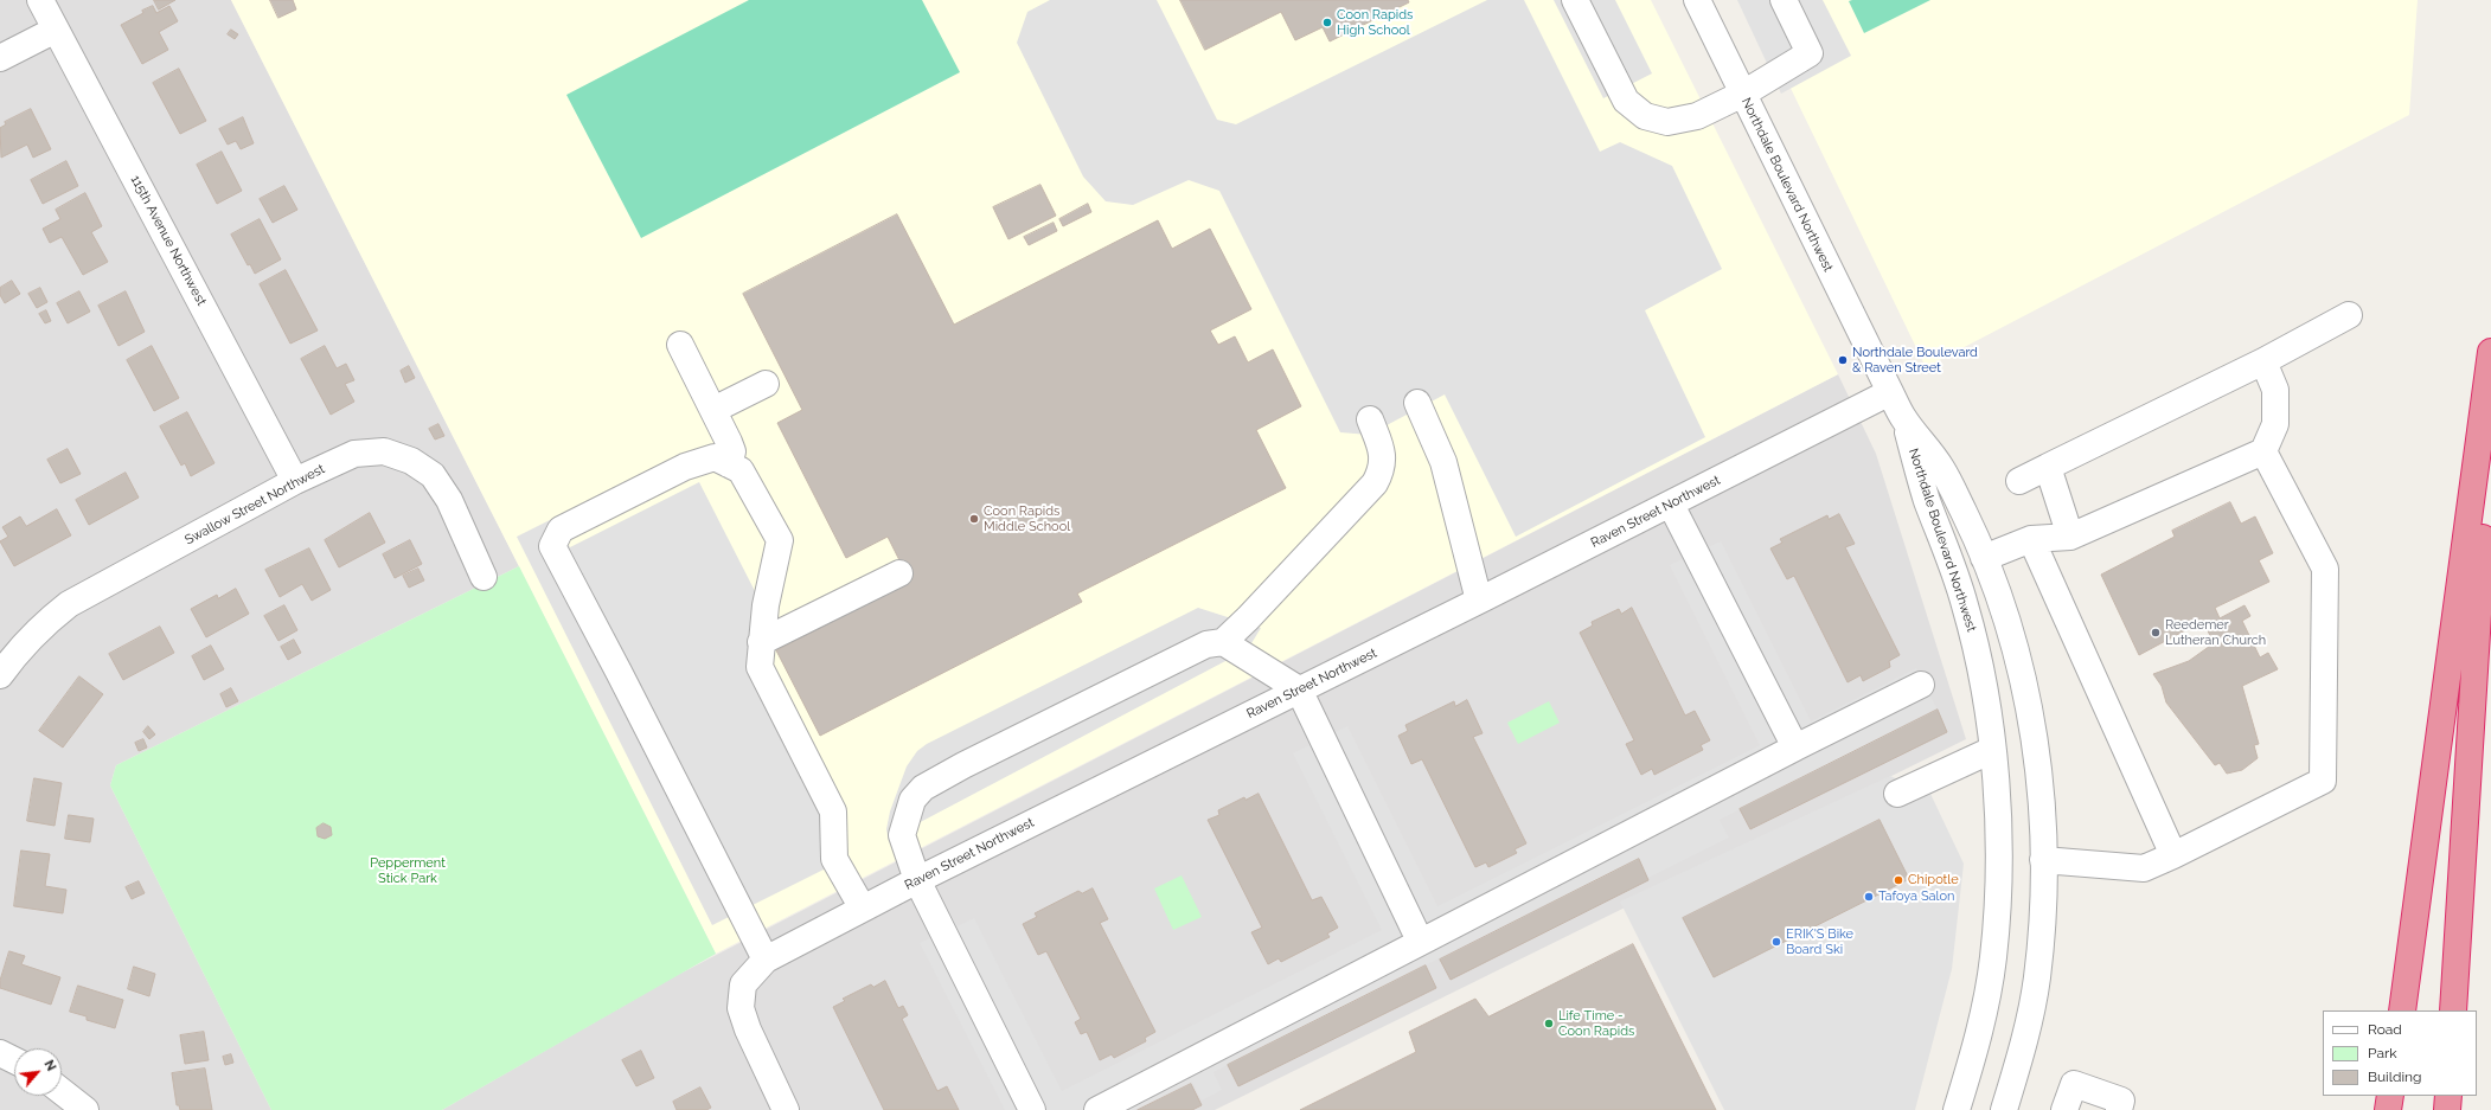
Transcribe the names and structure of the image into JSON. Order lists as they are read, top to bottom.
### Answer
{
  "streets": {
    "street": [
      "Northdale Boulevard Northwest",
      "115th Avenue Northwest",
      "Swallow Street Northwest",
      "Raven Street Northwest"
    ]
  },
  "crossings": [
    ["Northdale Boulevard Northwest", "Raven Street Northwest"],
    ["115th Avenue Northwest", "Swallow Street Northwest"]
  ],
  "parks": ["Pepperment Stick Park"],
  "places": [
    "Coon Rapids High School",
    "Northdale Boulevard & Raven Street",
    "Coon Rapids Middle School",
    "Reedemer Lutheran Church",
    "Chipotle",
    "Tafoya Salon",
    "ERIK'S Bike Board Ski",
    "Life Time - Coon Rapids"
  ],
  "legend": ["Road", "Park", "Building"],
  "north": "top right"
}
